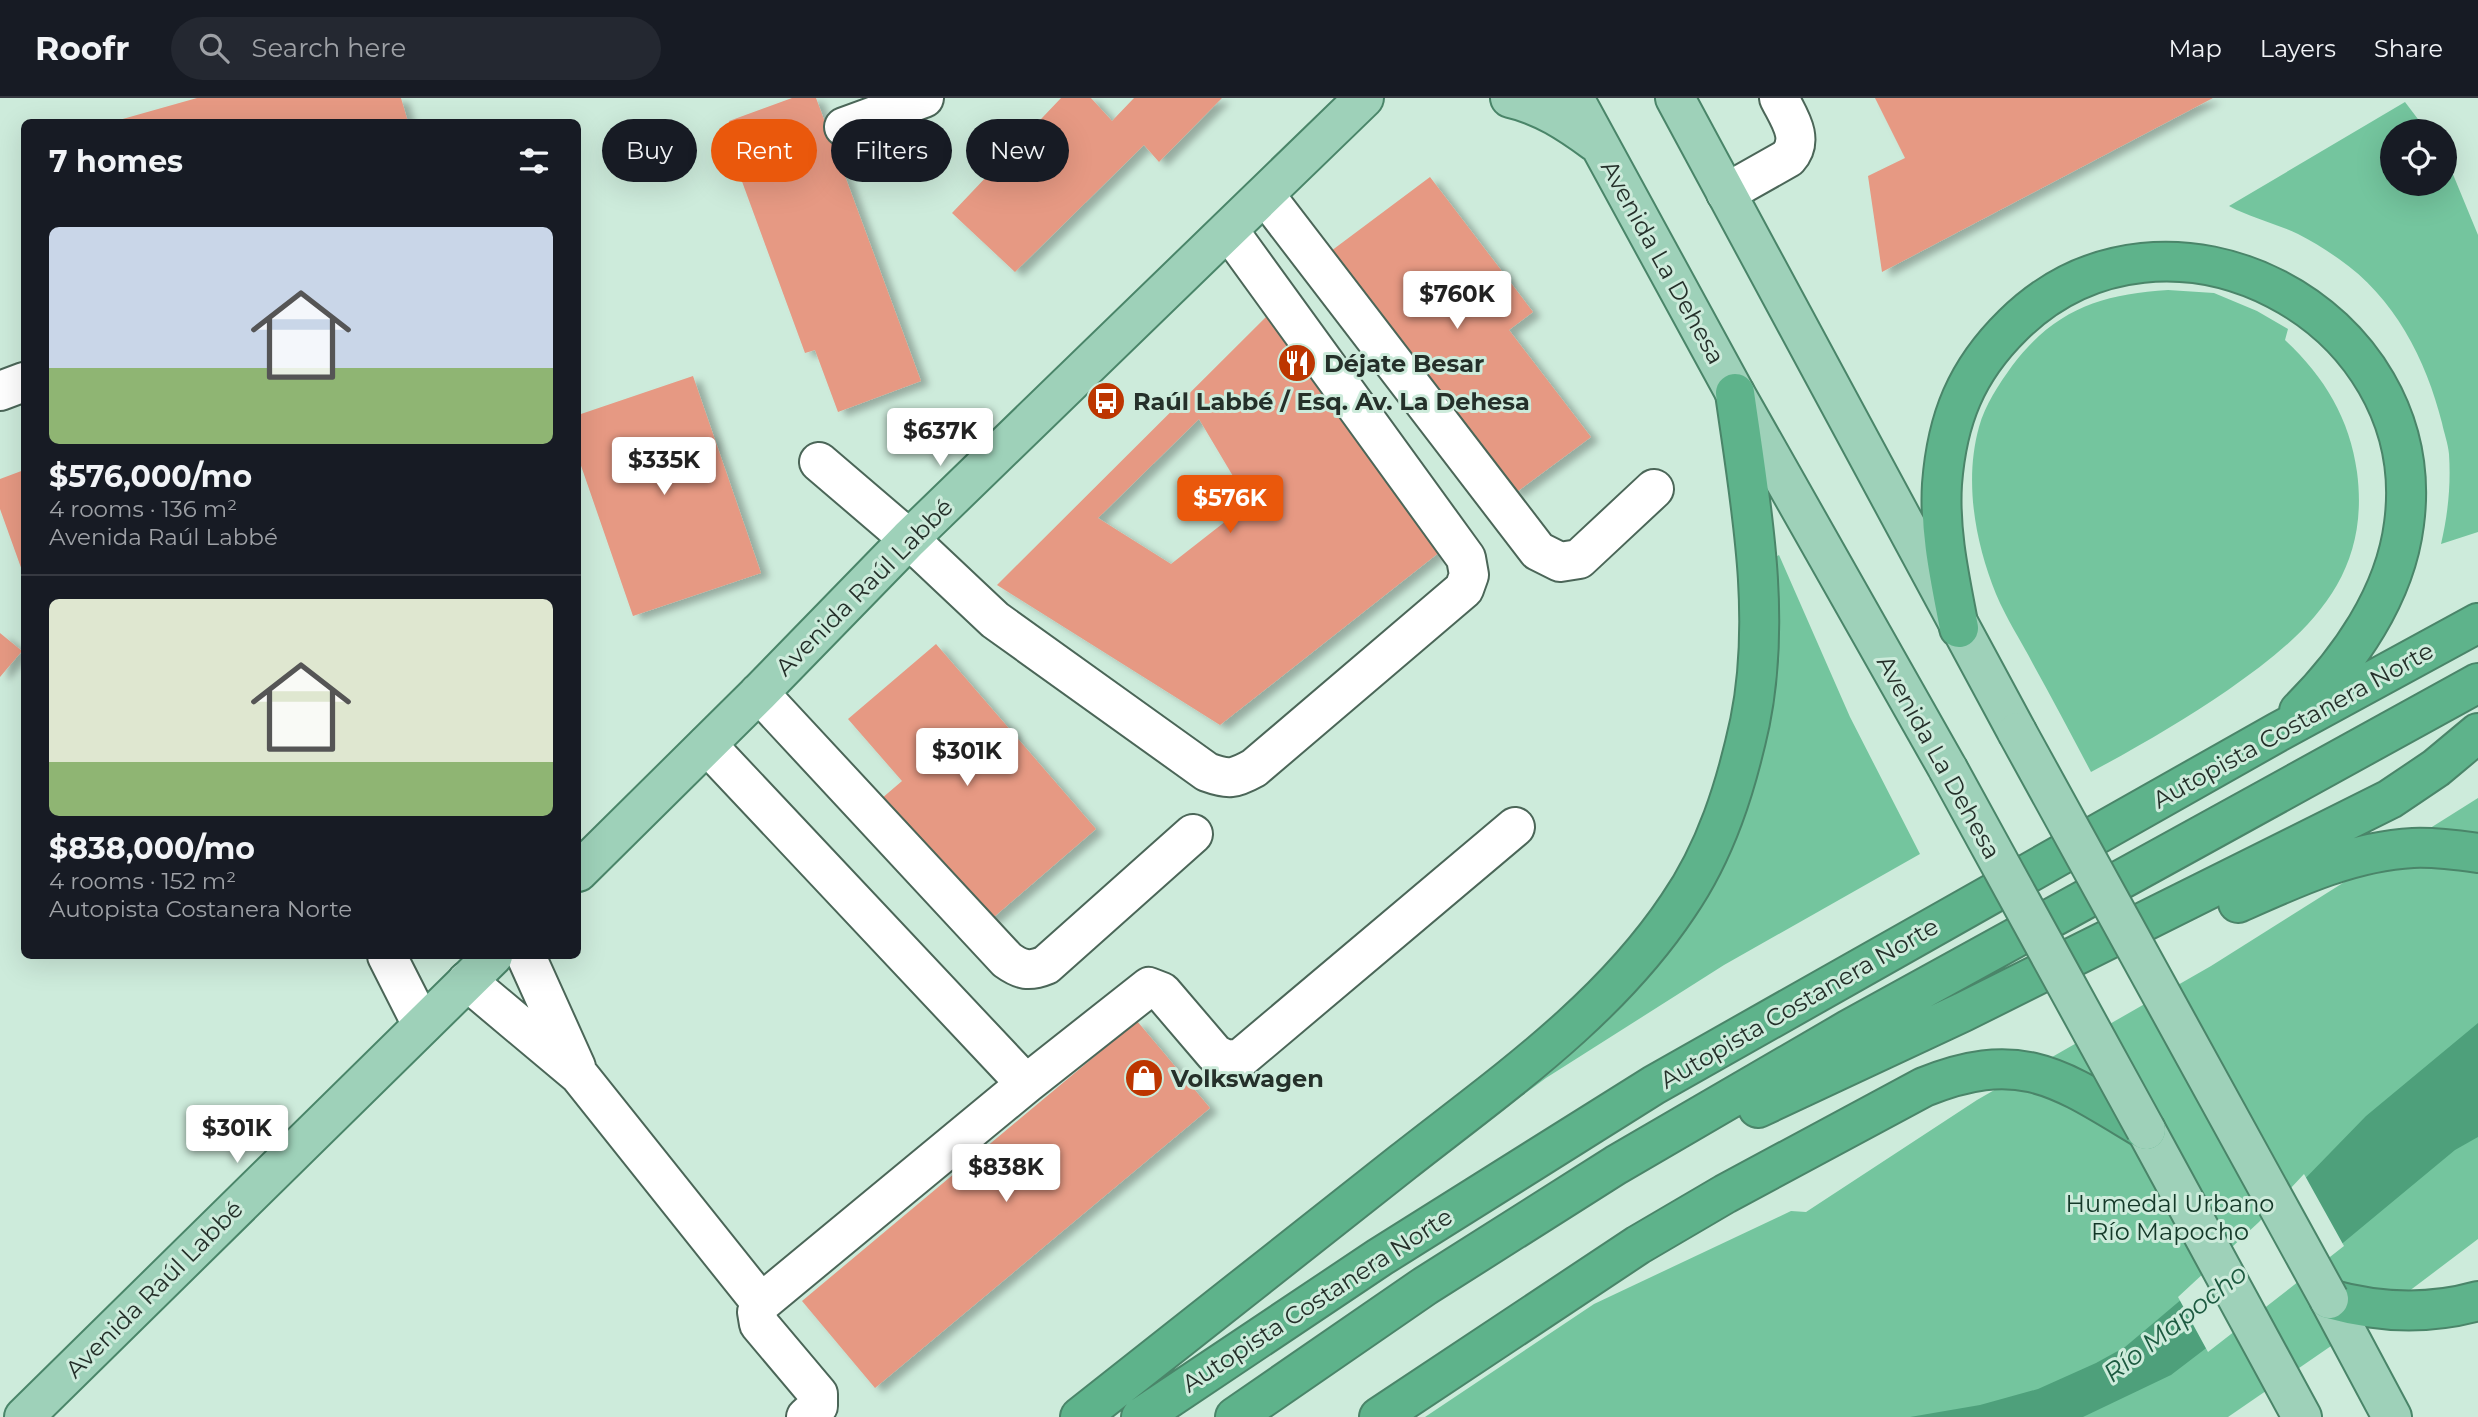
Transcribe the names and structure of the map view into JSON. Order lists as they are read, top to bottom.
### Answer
{
  "streets": {
    "highway": ["Autopista Costanera Norte"],
    "main road": ["Avenida La Dehesa", "Avenida Raúl Labbé"]
  },
  "water": ["Río Mapocho"],
  "parks": ["Humedal Urbano Río Mapocho"],
  "places": {
    "restaurant": ["Déjate Besar"],
    "bus stop": ["Raúl Labbé / Esq. Av. La Dehesa"],
    "shop": ["Volkswagen"]
  },
  "page": {
    "header": "Roofr",
    "search": "Search here",
    "nav": ["Map", "Layers", "Share"],
    "chip": [
      "Buy",
      "Rent",
      "Filters",
      "New"
    ],
    "heading": "7 homes",
    "list": [
      {
        "name": "$576,000/mo",
        "note": "4 rooms · 136 m² · Avenida Raúl Labbé"
      },
      {
        "name": "$838,000/mo",
        "note": "4 rooms · 152 m² · Autopista Costanera Norte"
      }
    ],
    "price": [
      "$760K",
      "$637K",
      "$335K",
      "$576K",
      "$301K",
      "$301K",
      "$838K"
    ]
  }
}
